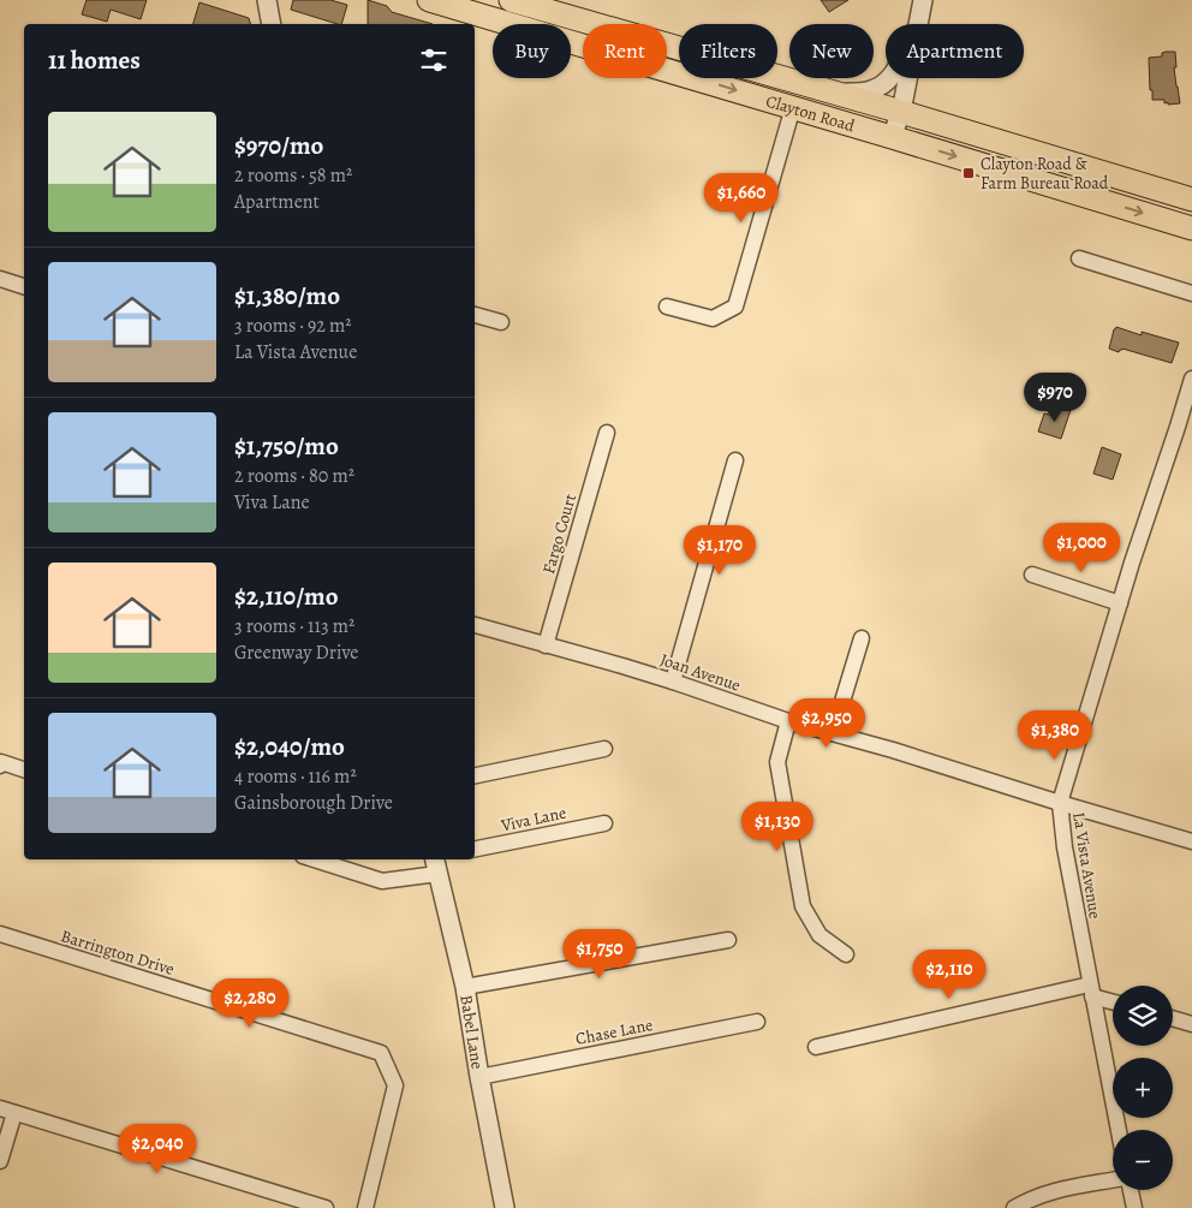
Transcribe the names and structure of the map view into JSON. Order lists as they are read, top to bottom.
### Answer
{
  "streets": {
    "main road": ["Clayton Road"],
    "street": [
      "Fargo Court",
      "Joan Avenue",
      "Viva Lane",
      "La Vista Avenue",
      "Barrington Drive",
      "Babel Lane",
      "Chase Lane"
    ]
  },
  "crossings": [
    ["Fargo Court", "Joan Avenue"],
    ["Joan Avenue", "La Vista Avenue"],
    ["Babel Lane", "Chase Lane"]
  ],
  "places": {
    "transit": ["Clayton Road & Farm Bureau Road"]
  },
  "page": {
    "chip": [
      "Buy",
      "Rent",
      "Filters",
      "New",
      "Apartment"
    ],
    "heading": "11 homes",
    "list": [
      {
        "name": "$970/mo",
        "note": "2 rooms · 58 m² · Apartment"
      },
      {
        "name": "$1,380/mo",
        "note": "3 rooms · 92 m² · La Vista Avenue"
      },
      {
        "name": "$1,750/mo",
        "note": "2 rooms · 80 m² · Viva Lane"
      },
      {
        "name": "$2,110/mo",
        "note": "3 rooms · 113 m² · Greenway Drive"
      },
      {
        "name": "$2,040/mo",
        "note": "4 rooms · 116 m² · Gainsborough Drive"
      }
    ],
    "price": [
      "$1,660",
      "$970",
      "$1,000",
      "$1,170",
      "$2,950",
      "$1,380",
      "$1,130",
      "$1,750",
      "$2,110",
      "$2,280",
      "$2,040"
    ],
    "map_buttons": ["+", "−"]
  }
}
